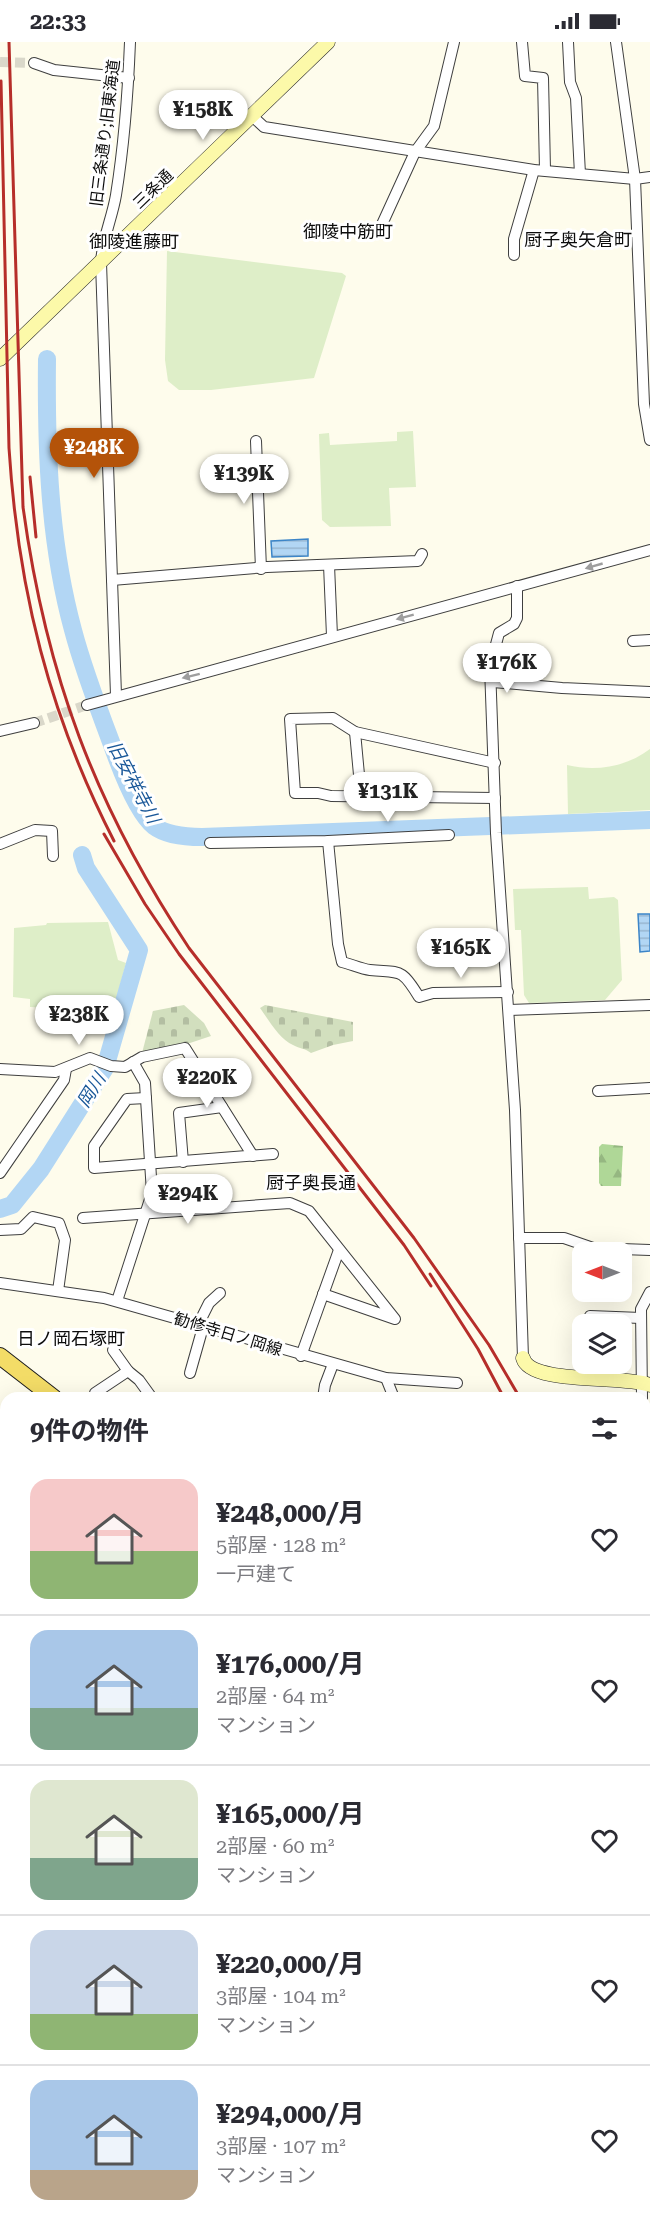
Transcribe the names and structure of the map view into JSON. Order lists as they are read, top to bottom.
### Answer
{
  "streets": {
    "main road": ["三条通"],
    "street": ["旧三条通り;旧東海道", "勧修寺日ノ岡線"]
  },
  "crossings": [
    ["旧三条通り;旧東海道", "三条通"]
  ],
  "districts": [
    "御陵中筋町",
    "厨子奥矢倉町",
    "御陵進藤町",
    "厨子奥長通",
    "日ノ岡石塚町"
  ],
  "water": ["旧安祥寺川", "岡川"],
  "north": "left",
  "page": {
    "status": "22:33",
    "price": [
      "¥158K",
      "¥248K",
      "¥139K",
      "¥176K",
      "¥131K",
      "¥165K",
      "¥238K",
      "¥220K",
      "¥294K"
    ],
    "heading": "9件の物件",
    "list": [
      {
        "name": "¥248,000/月",
        "note": "5部屋 · 128 m² · 一戸建て"
      },
      {
        "name": "¥176,000/月",
        "note": "2部屋 · 64 m² · マンション"
      },
      {
        "name": "¥165,000/月",
        "note": "2部屋 · 60 m² · マンション"
      },
      {
        "name": "¥220,000/月",
        "note": "3部屋 · 104 m² · マンション"
      },
      {
        "name": "¥294,000/月",
        "note": "3部屋 · 107 m² · マンション"
      }
    ]
  }
}
